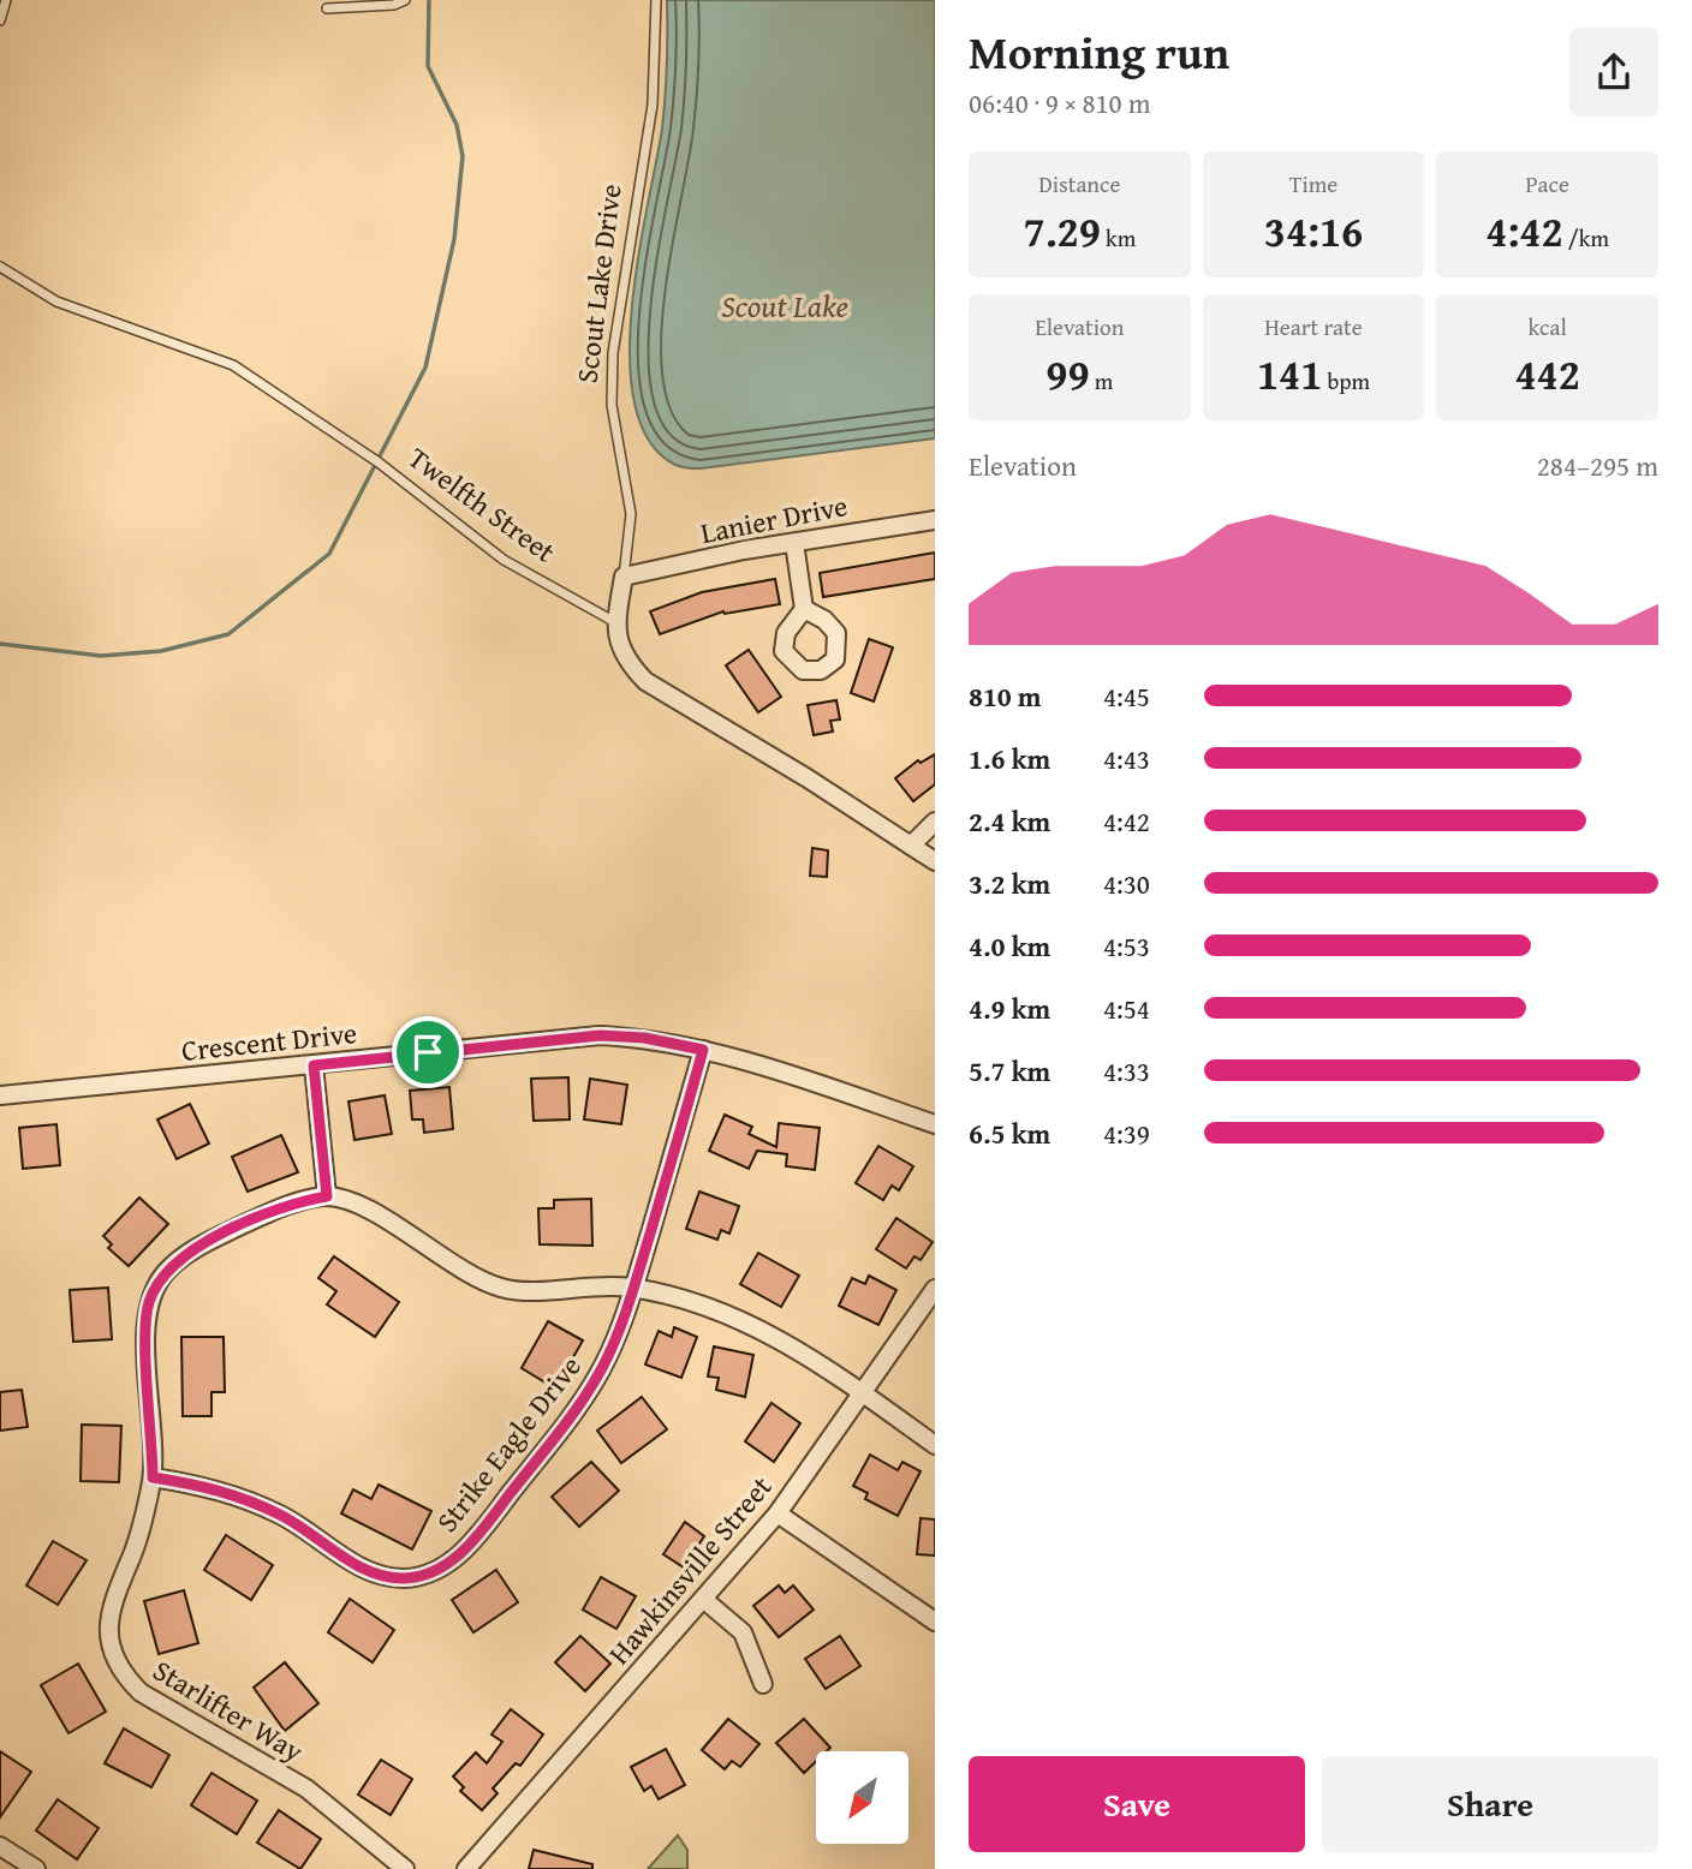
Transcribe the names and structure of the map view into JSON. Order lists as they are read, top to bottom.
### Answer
{
  "streets": {
    "street": [
      "Scout Lake Drive",
      "Lanier Drive",
      "Crescent Drive",
      "Strike Eagle Drive",
      "Hawkinsville Street",
      "Starlifter Way"
    ],
    "lane": ["Twelfth Street"]
  },
  "crossings": [
    ["Scout Lake Drive", "Twelfth Street"],
    ["Scout Lake Drive", "Lanier Drive"],
    ["Crescent Drive", "Strike Eagle Drive"],
    ["Strike Eagle Drive", "Starlifter Way"]
  ],
  "water": ["Scout Lake"],
  "north": "bottom left",
  "page": {
    "heading": ["Morning run", "06:40 · 9 × 810 m"],
    "stats": [
      ["Distance", "7.29 km"],
      ["Time", "34:16"],
      ["Pace", "4:42 /km"],
      ["Elevation", "99 m"],
      ["Heart rate", "141 bpm"],
      ["kcal", "442"]
    ],
    "chart": ["Elevation", "284–295 m"],
    "list": [
      {
        "name": "810 m",
        "note": "4:45"
      },
      {
        "name": "1.6 km",
        "note": "4:43"
      },
      {
        "name": "2.4 km",
        "note": "4:42"
      },
      {
        "name": "3.2 km",
        "note": "4:30"
      },
      {
        "name": "4.0 km",
        "note": "4:53"
      },
      {
        "name": "4.9 km",
        "note": "4:54"
      },
      {
        "name": "5.7 km",
        "note": "4:33"
      },
      {
        "name": "6.5 km",
        "note": "4:39"
      }
    ],
    "buttons": ["Save", "Share"]
  }
}
